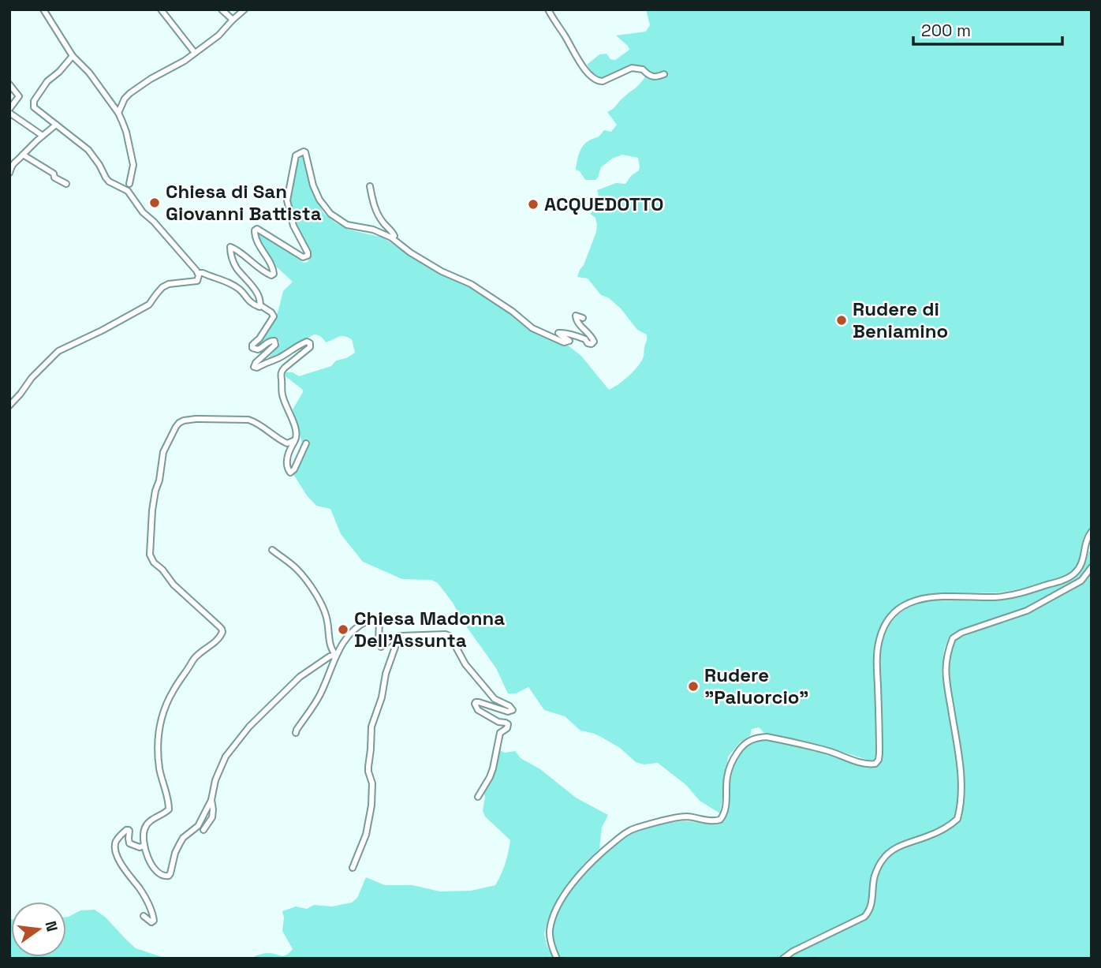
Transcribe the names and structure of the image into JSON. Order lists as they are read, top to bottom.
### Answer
{
  "places": [
    "Chiesa di San Giovanni Battista",
    "ACQUEDOTTO",
    "Rudere di Beniamino",
    "Chiesa Madonna Dell'Assunta",
    "Rudere \"Paluorcio\""
  ],
  "scale_bar": "200 m",
  "north": "right"
}
